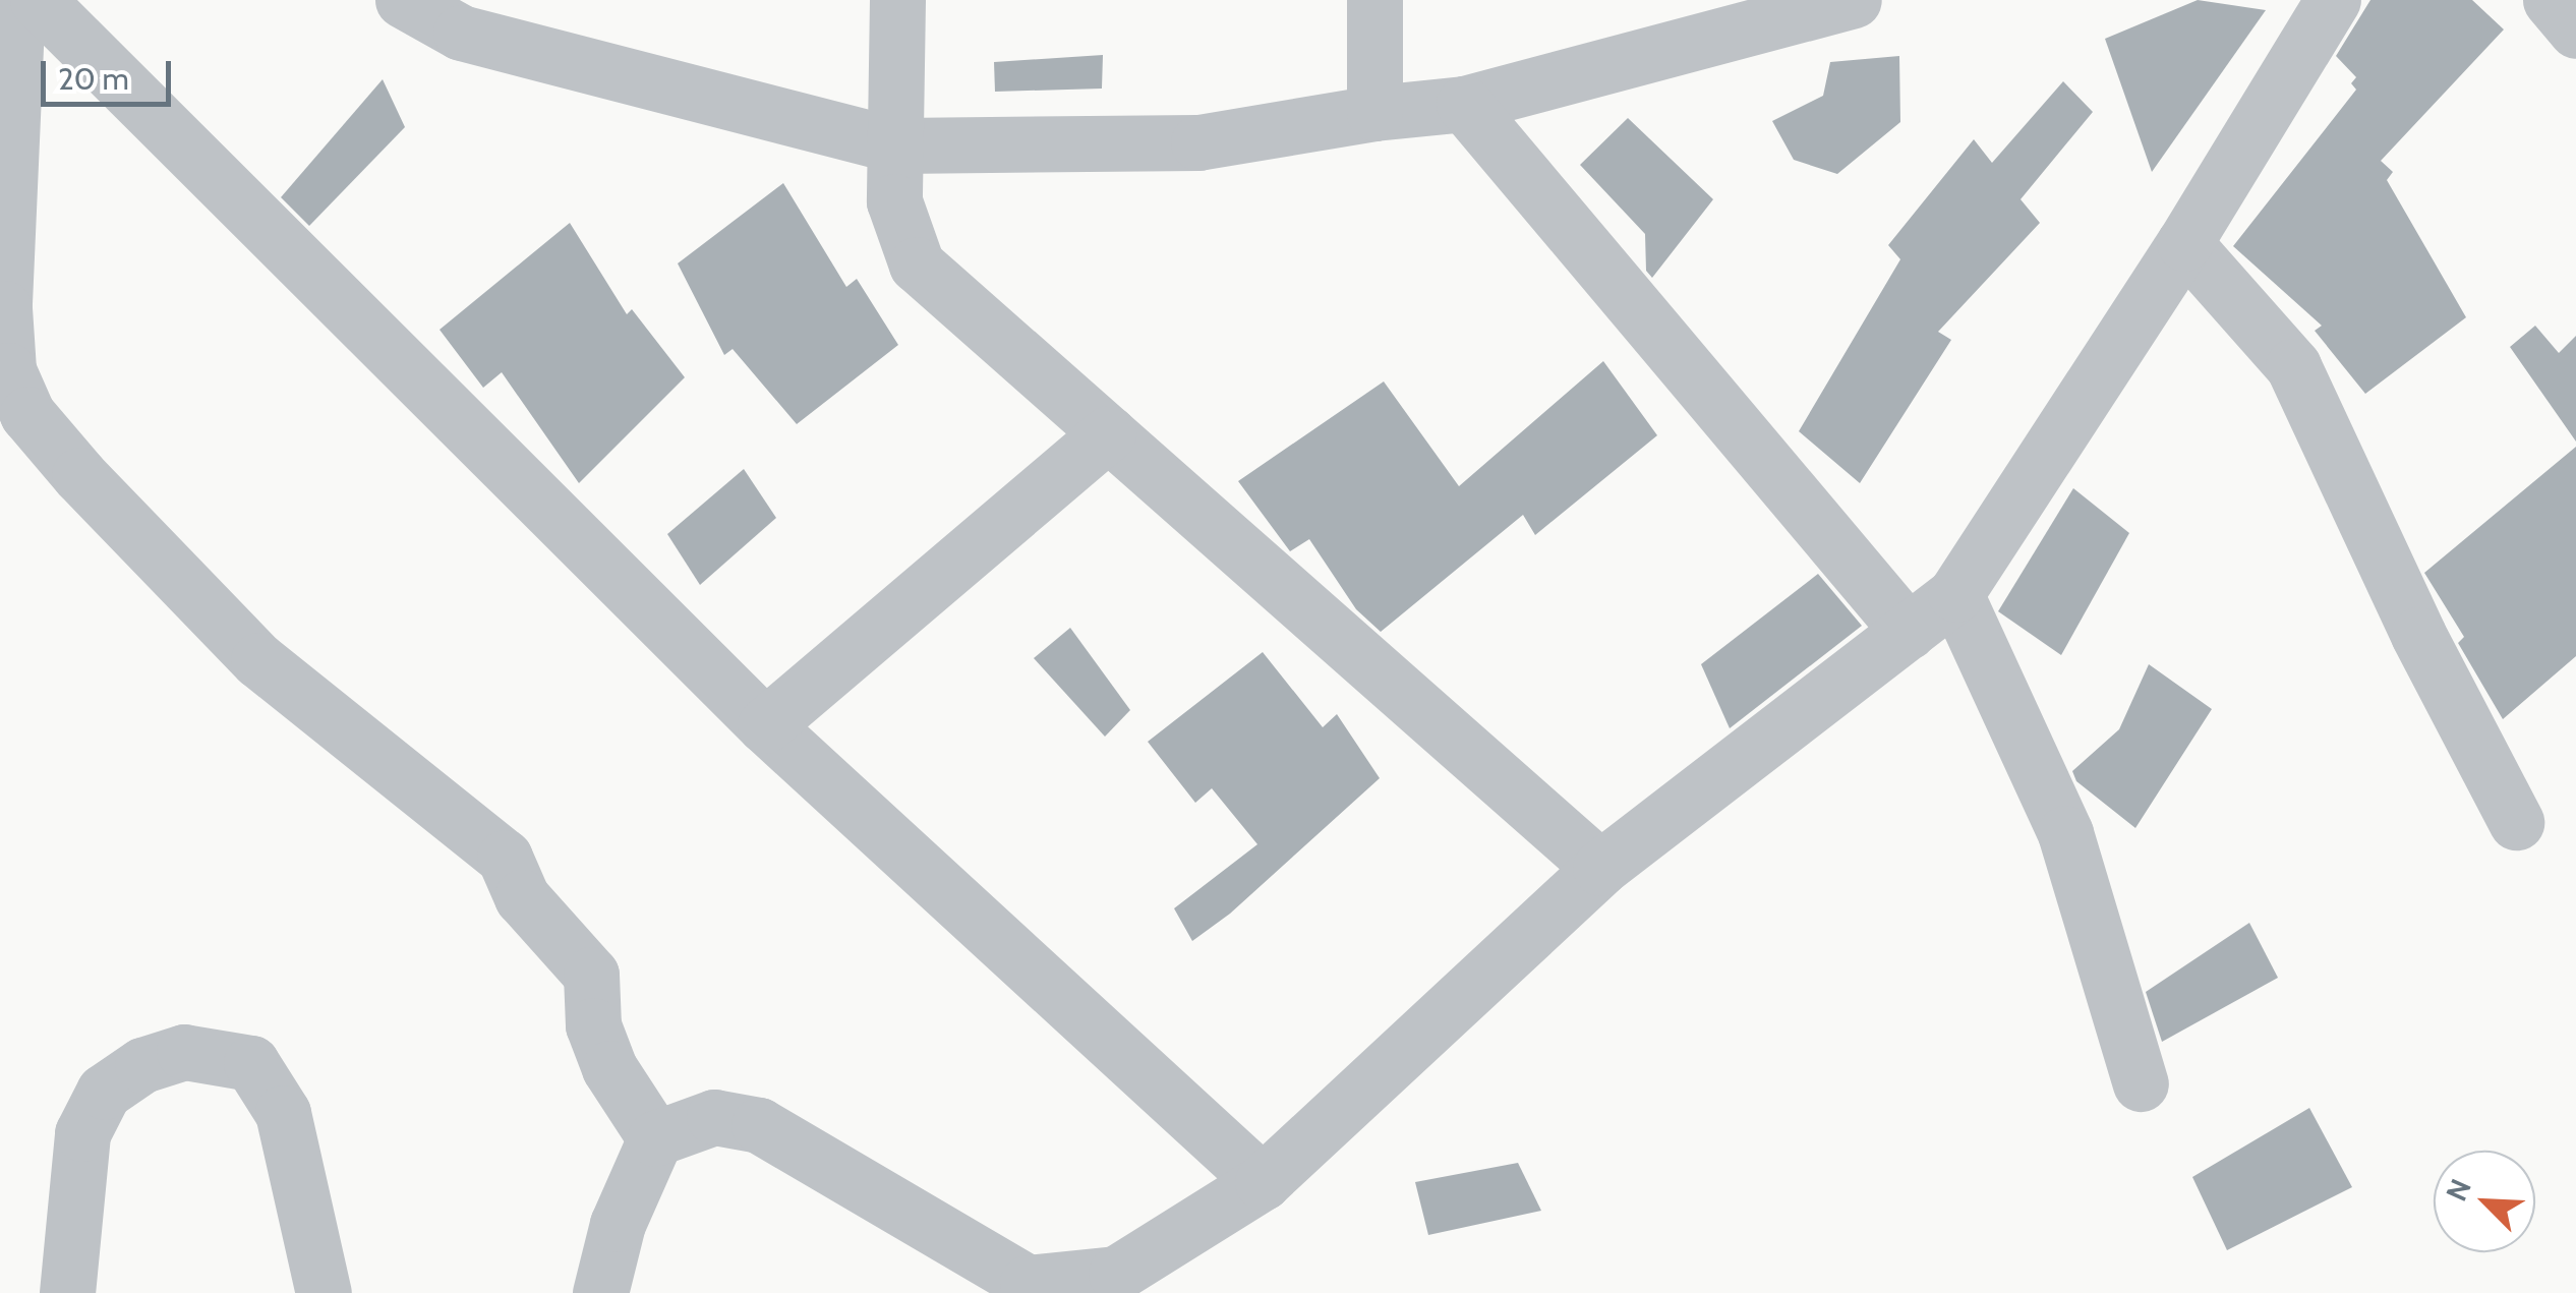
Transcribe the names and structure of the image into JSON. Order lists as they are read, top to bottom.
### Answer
{
  "scale_bar": "20 m",
  "north": "top left"
}
